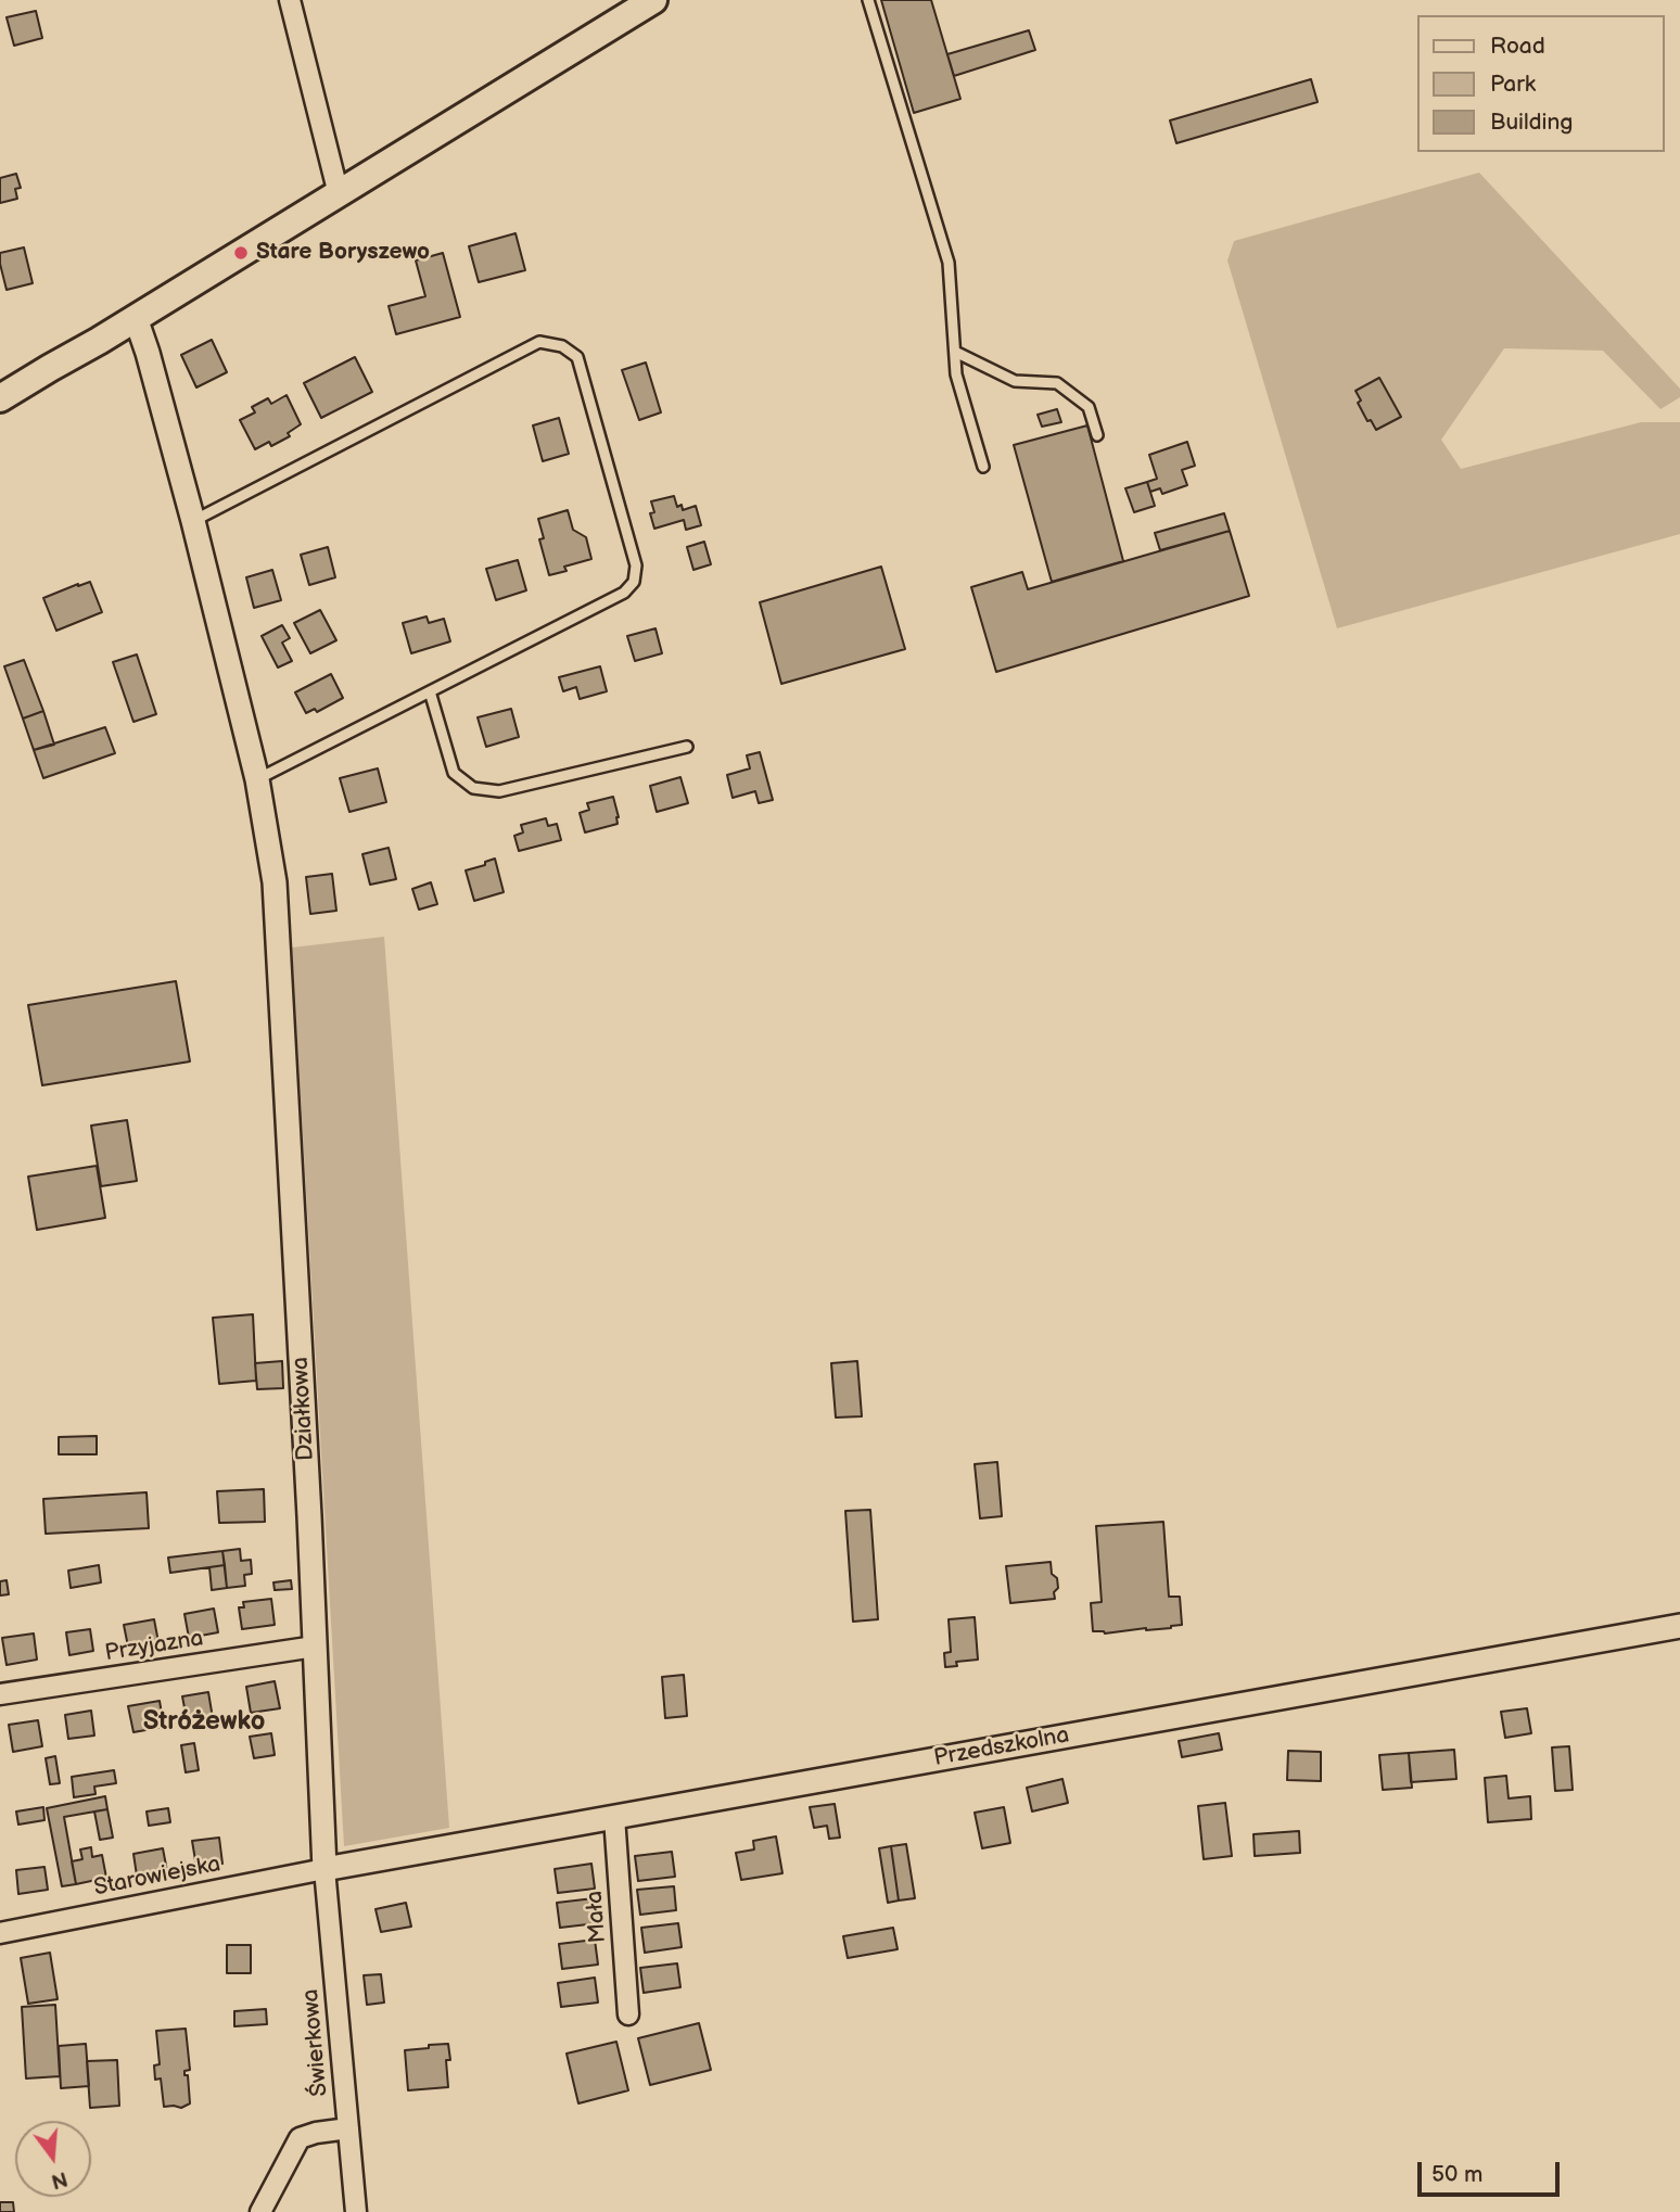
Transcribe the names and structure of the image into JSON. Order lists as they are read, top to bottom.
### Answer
{
  "streets": {
    "street": [
      "Działkowa",
      "Przyjazna",
      "Przedszkolna",
      "Starowiejska",
      "Mała",
      "Świerkowa"
    ]
  },
  "crossings": [
    ["Działkowa", "Przyjazna"],
    ["Działkowa", "Przedszkolna"],
    ["Działkowa", "Starowiejska"],
    ["Działkowa", "Świerkowa"],
    ["Przedszkolna", "Starowiejska"],
    ["Przedszkolna", "Mała"],
    ["Przedszkolna", "Świerkowa"],
    ["Starowiejska", "Świerkowa"]
  ],
  "districts": ["Stróżewko"],
  "places": ["Stare Boryszewo"],
  "legend": ["Road", "Park", "Building"],
  "scale_bar": "50 m",
  "north": "bottom"
}
